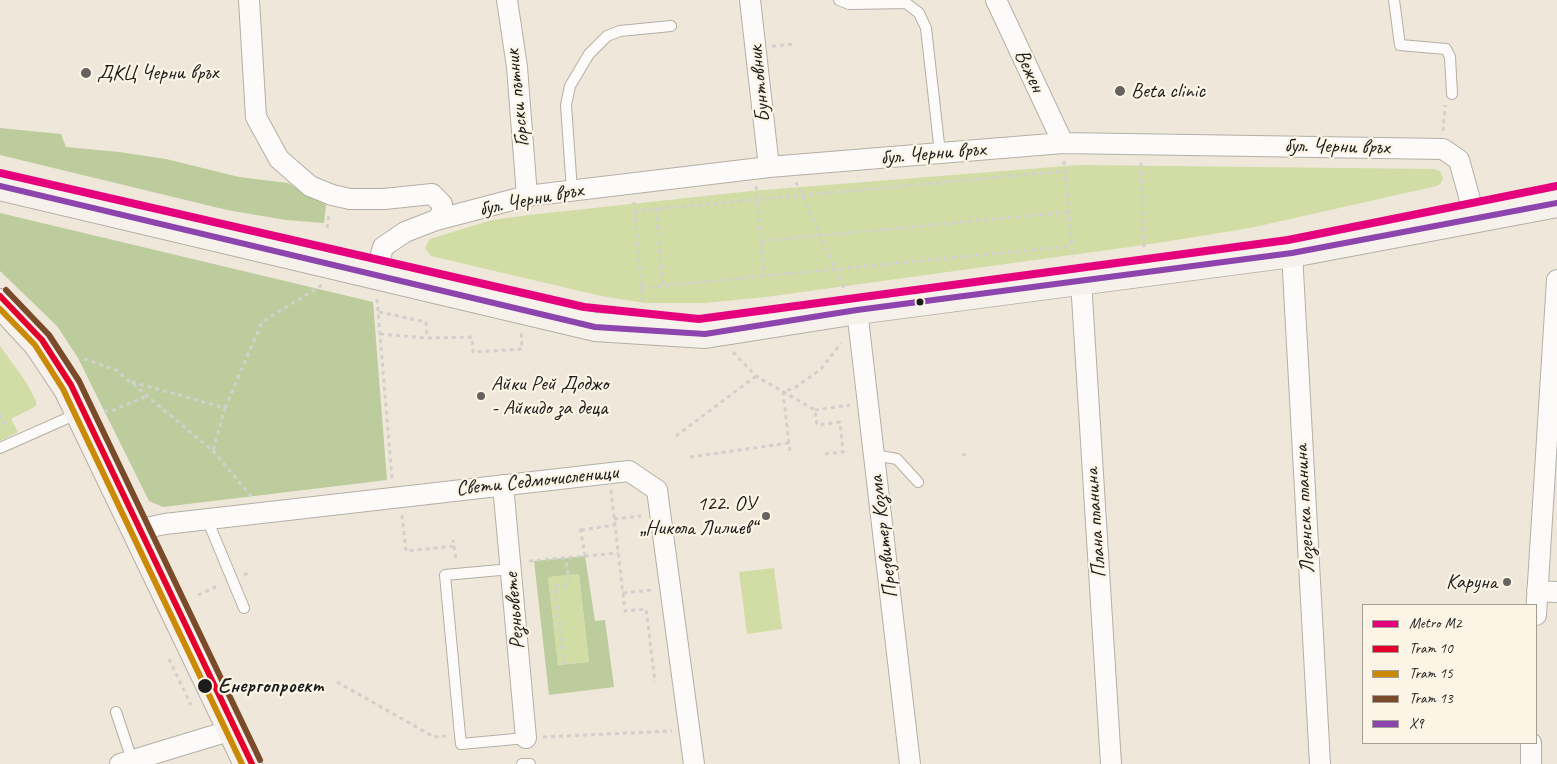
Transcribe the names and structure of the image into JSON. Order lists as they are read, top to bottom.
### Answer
{
  "streets": {
    "street": [
      "Вежен",
      "Бунтовник",
      "Горски пътник",
      "бул. Черни връх",
      "Свети Седмочисленици",
      "Лозенска планина",
      "Плана планина",
      "Презвитер Козма",
      "Резньовете"
    ]
  },
  "crossings": [
    ["Вежен", "бул. Черни връх"],
    ["Бунтовник", "бул. Черни връх"],
    ["Горски пътник", "бул. Черни връх"],
    ["Свети Седмочисленици", "Резньовете"]
  ],
  "places": [
    "ДКЦ Черни връх",
    "Beta clinic",
    "Айки Рей Доджо - Айкидо за деца",
    "122. ОУ „Никола Лилиев“",
    "Каруна",
    "Енергопроект"
  ],
  "lines": [
    "metro line M2",
    "transit line Х9",
    "tram line 13",
    "tram line 10",
    "tram line 15"
  ],
  "legend": [
    "Metro M2",
    "Tram 10",
    "Tram 15",
    "Tram 13",
    "Х9"
  ]
}
